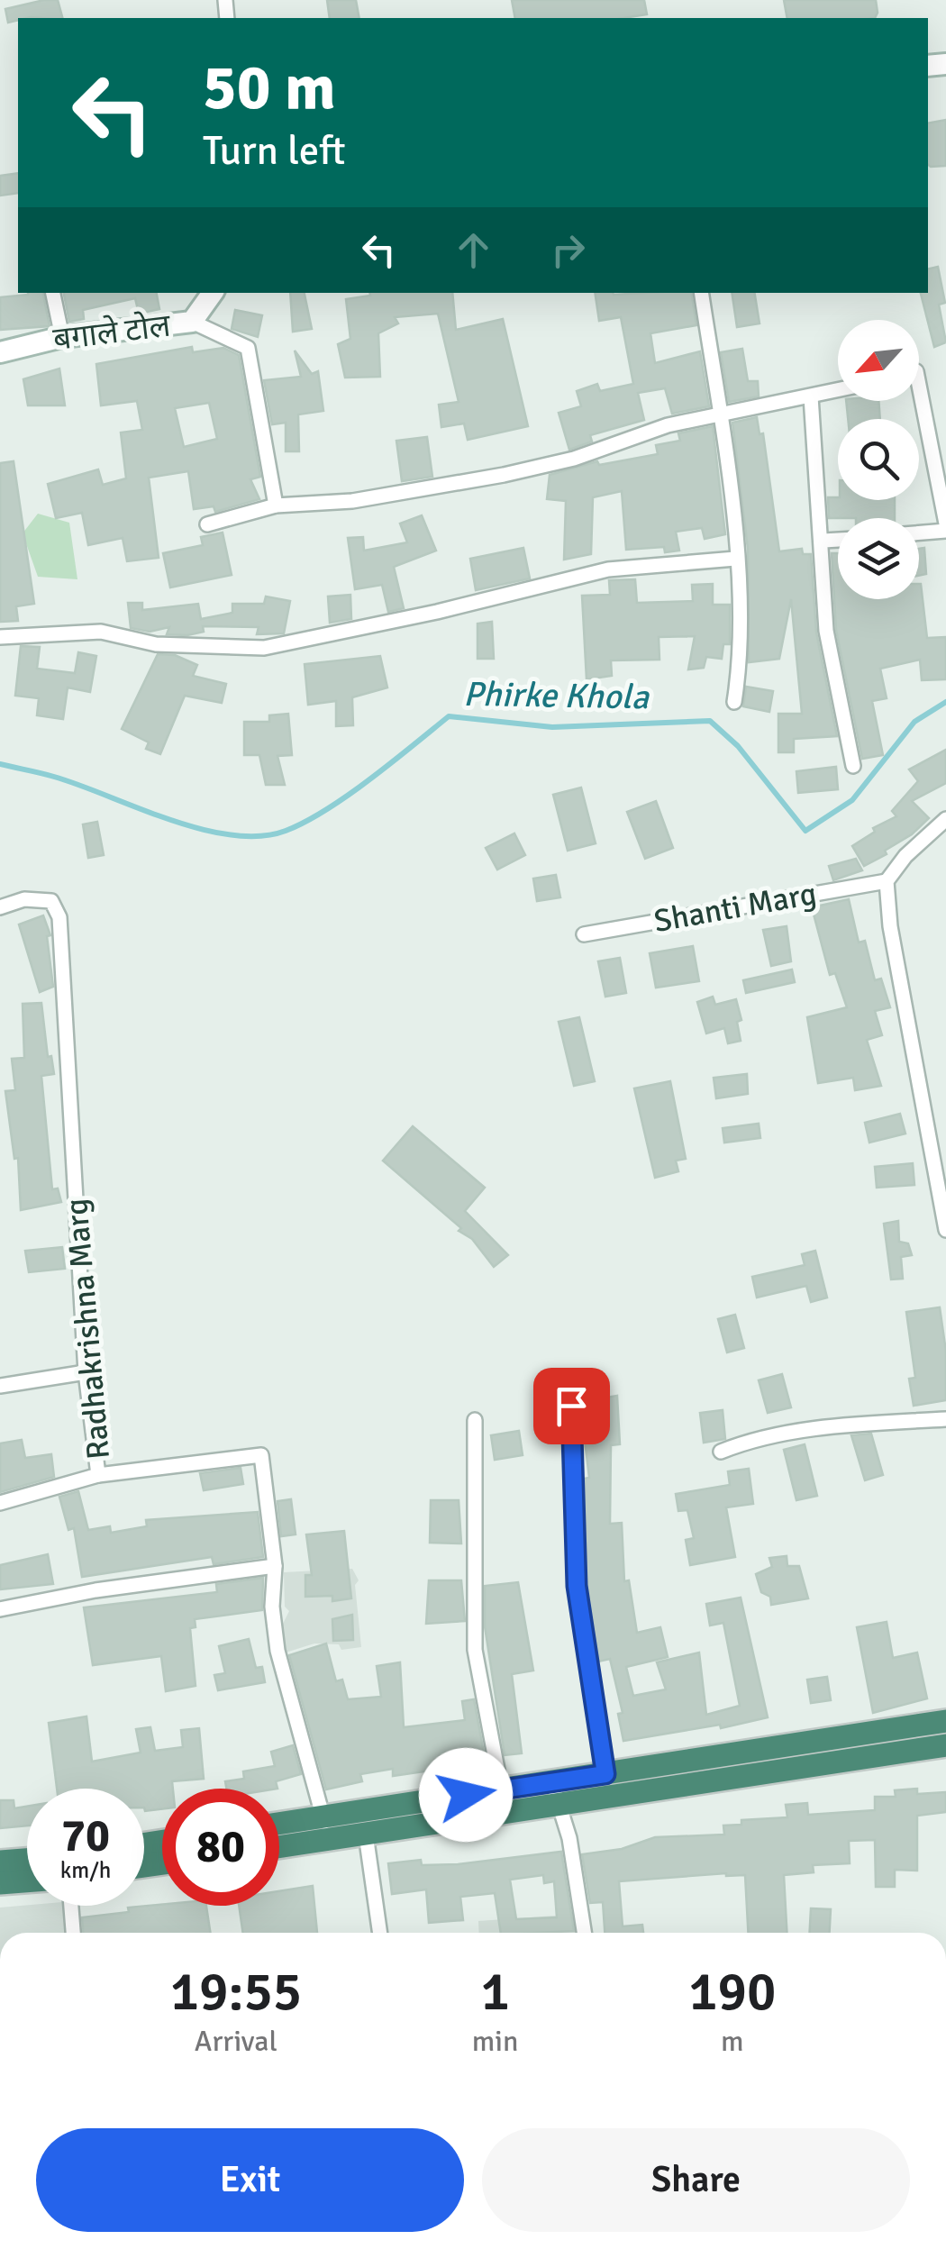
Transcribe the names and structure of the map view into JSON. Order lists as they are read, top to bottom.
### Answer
{
  "streets": {
    "main road": ["बगाले टोल"],
    "street": ["Shanti Marg", "Radhakrishna Marg"]
  },
  "water": ["Phirke Khola"],
  "north": "bottom left",
  "page": {
    "turn": ["50 m", "Turn left"],
    "speed": "70 km/h",
    "limit": "80",
    "eta": [
      "19:55",
      "Arrival",
      "1",
      "min",
      "190",
      "m"
    ],
    "buttons": ["Exit", "Share"]
  }
}
